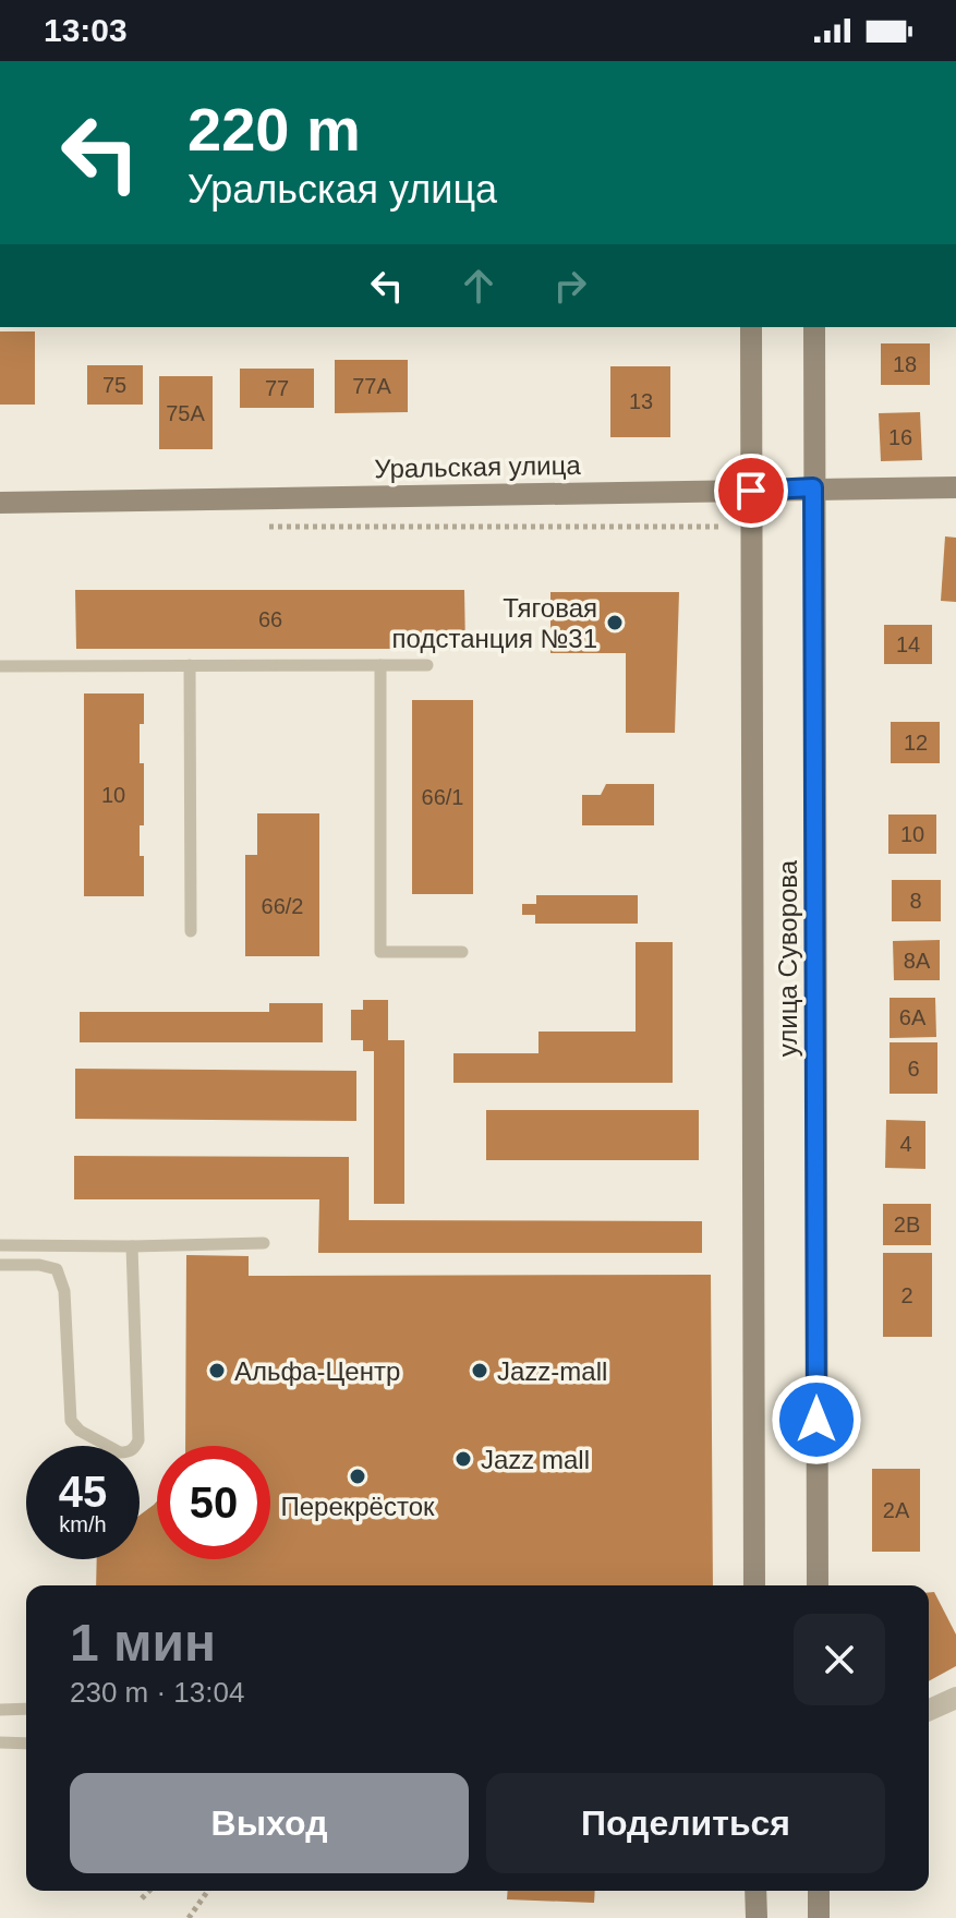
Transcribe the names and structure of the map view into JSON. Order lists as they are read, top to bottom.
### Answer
{
  "streets": {
    "main road": ["Уральская улица", "улица Суворова"]
  },
  "crossings": [
    ["Уральская улица", "улица Суворова"]
  ],
  "places": [
    "Тяговая подстанция №31",
    "Альфа-Центр",
    "Jazz-mall",
    "Jazz mall",
    "Перекрёсток"
  ],
  "house_numbers": [
    "18",
    "75",
    "77А",
    "77",
    "13",
    "75А",
    "16",
    "66",
    "14",
    "12",
    "10",
    "66/1",
    "10",
    "8",
    "66/2",
    "8А",
    "6А",
    "6",
    "4",
    "2В",
    "2",
    "2А"
  ],
  "page": {
    "status": "13:03",
    "turn": ["220 m", "Уральская улица"],
    "speed": "45 km/h",
    "limit": "50",
    "heading": ["1 мин", "230 m · 13:04"],
    "buttons": ["Выход", "Поделиться"]
  }
}
